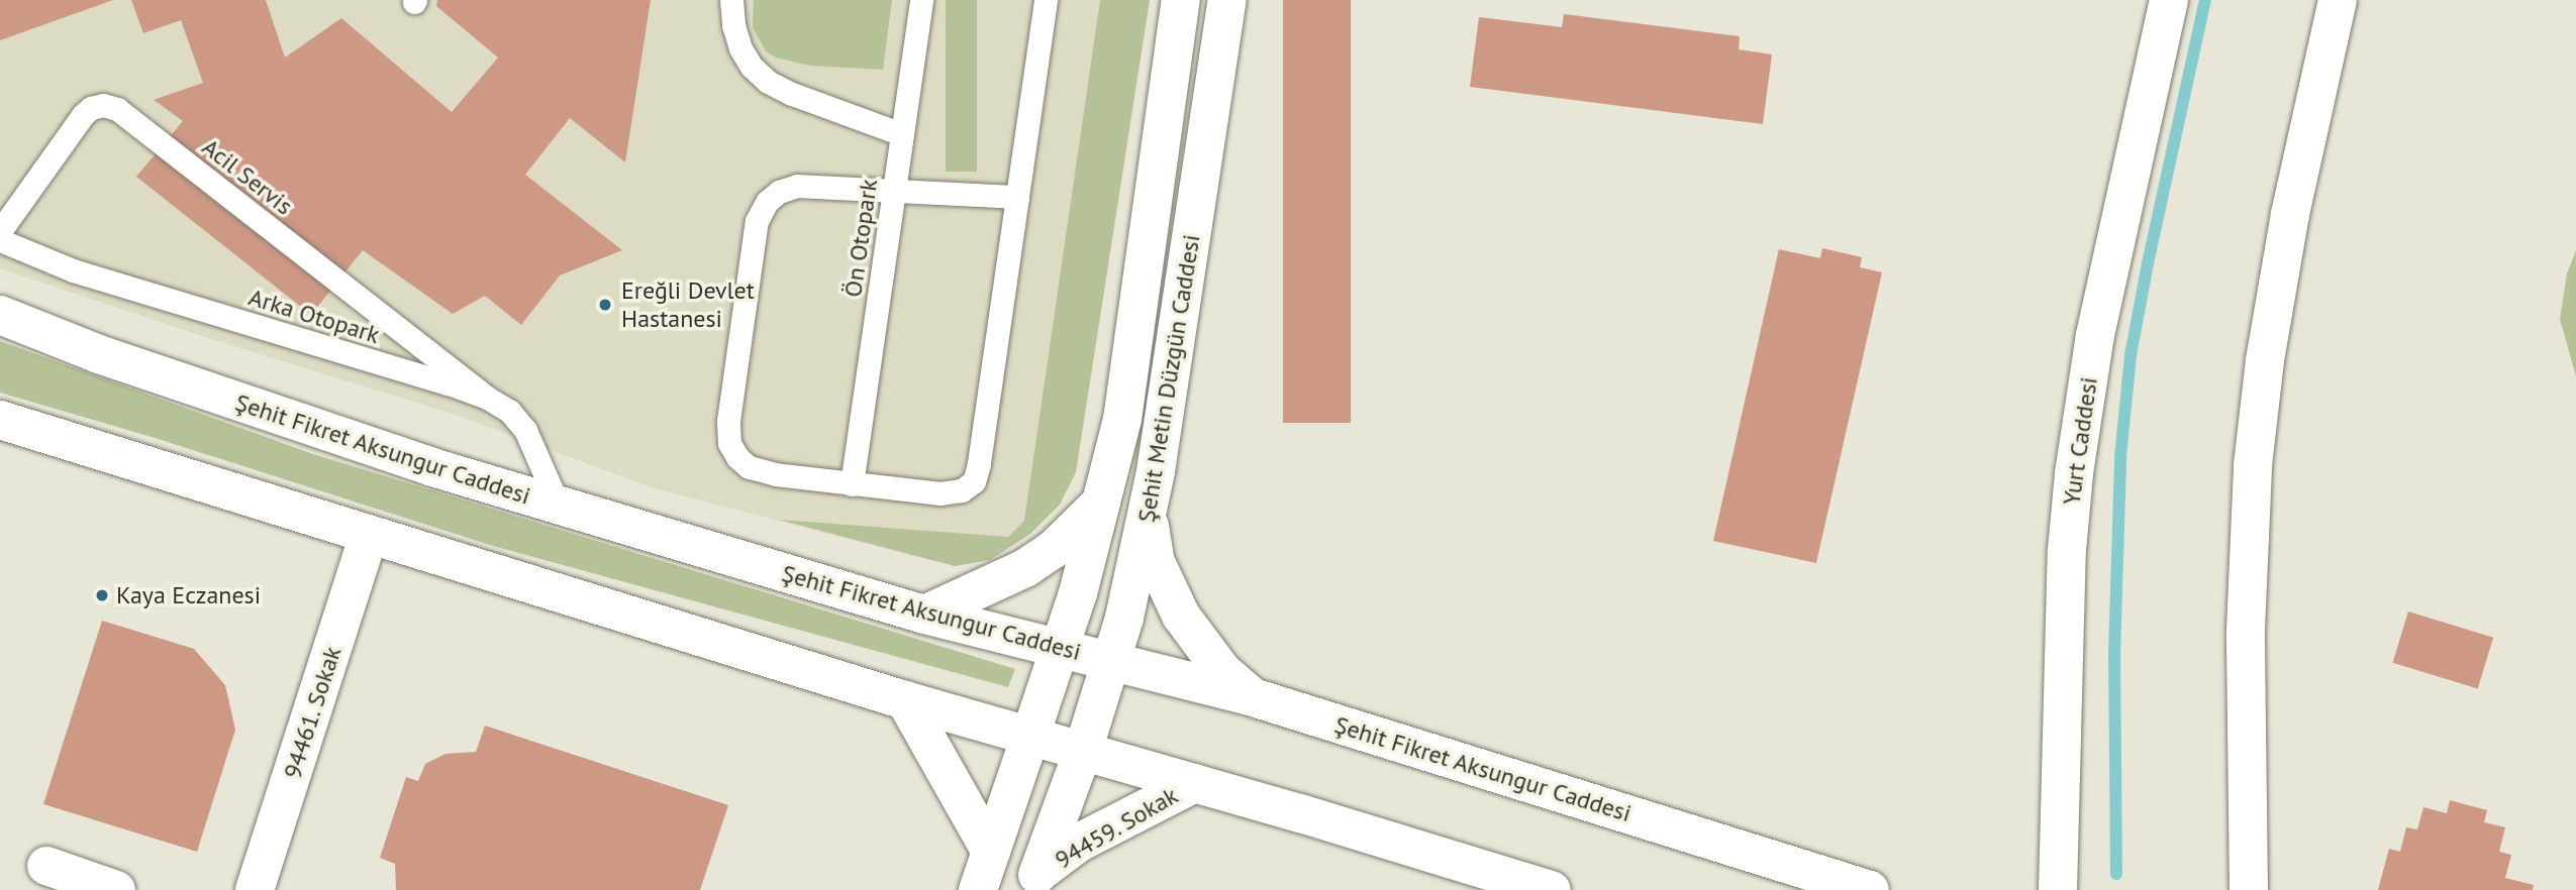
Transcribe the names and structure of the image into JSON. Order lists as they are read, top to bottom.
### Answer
{
  "streets": {
    "main road": [
      "Şehit Metin Düzgün Caddesi",
      "Yurt Caddesi",
      "Şehit Fikret Aksungur Caddesi",
      "94461. Sokak",
      "94459. Sokak"
    ],
    "lane": ["Acil Servis", "Ön Otopark", "Arka Otopark"]
  },
  "crossings": [
    ["Acil Servis", "Arka Otopark"],
    ["Arka Otopark", "Şehit Fikret Aksungur Caddesi"],
    ["Şehit Metin Düzgün Caddesi", "Şehit Fikret Aksungur Caddesi"],
    ["Şehit Metin Düzgün Caddesi", "94459. Sokak"]
  ],
  "places": ["Ereğli Devlet Hastanesi", "Kaya Eczanesi"]
}
